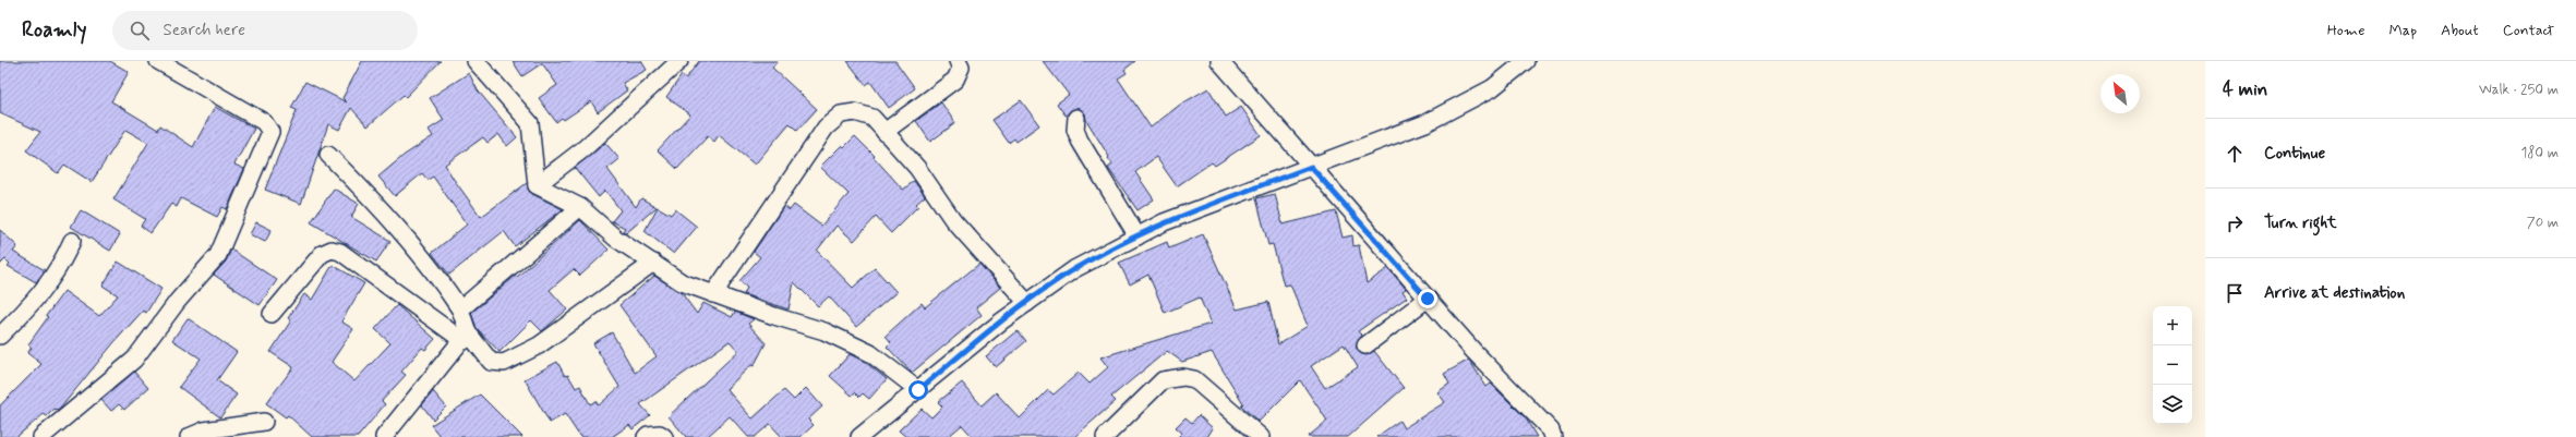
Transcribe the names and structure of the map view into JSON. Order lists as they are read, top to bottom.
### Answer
{
  "north": "top left",
  "page": {
    "header": "Roamly",
    "search": "Search here",
    "nav": [
      "Home",
      "Map",
      "About",
      "Contact"
    ],
    "heading": ["4 min", "Walk · 250 m"],
    "list": [
      ["Continue", "180 m"],
      ["Turn right", "70 m"],
      "Arrive at destination"
    ],
    "map_buttons": ["+", "−"]
  }
}
